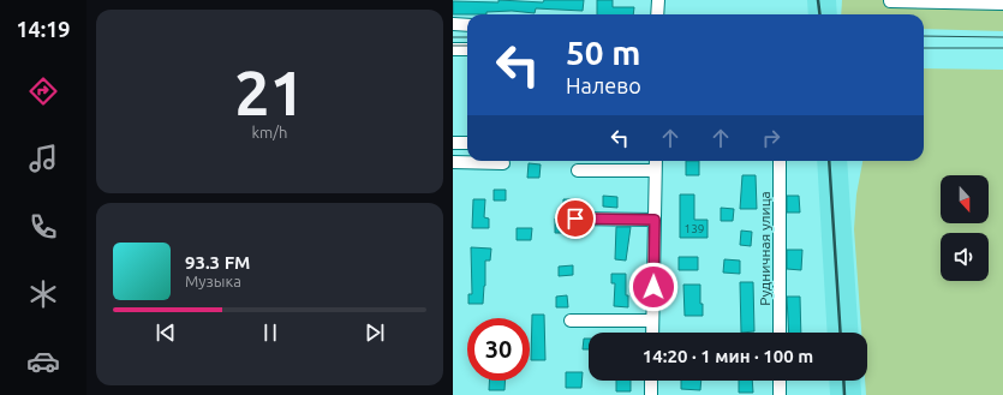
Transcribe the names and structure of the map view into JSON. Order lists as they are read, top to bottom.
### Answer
{
  "streets": {
    "street": ["Рудничная улица"]
  },
  "house_numbers": ["139"],
  "north": "bottom",
  "page": {
    "tabs": "14:19",
    "tile": ["21", "km/h"],
    "turn": ["50 m", "Налево"],
    "song": ["93.3 FM", "Музыка"],
    "limit": "30",
    "trip": "14:20 · 1 мин · 100 m"
  }
}
